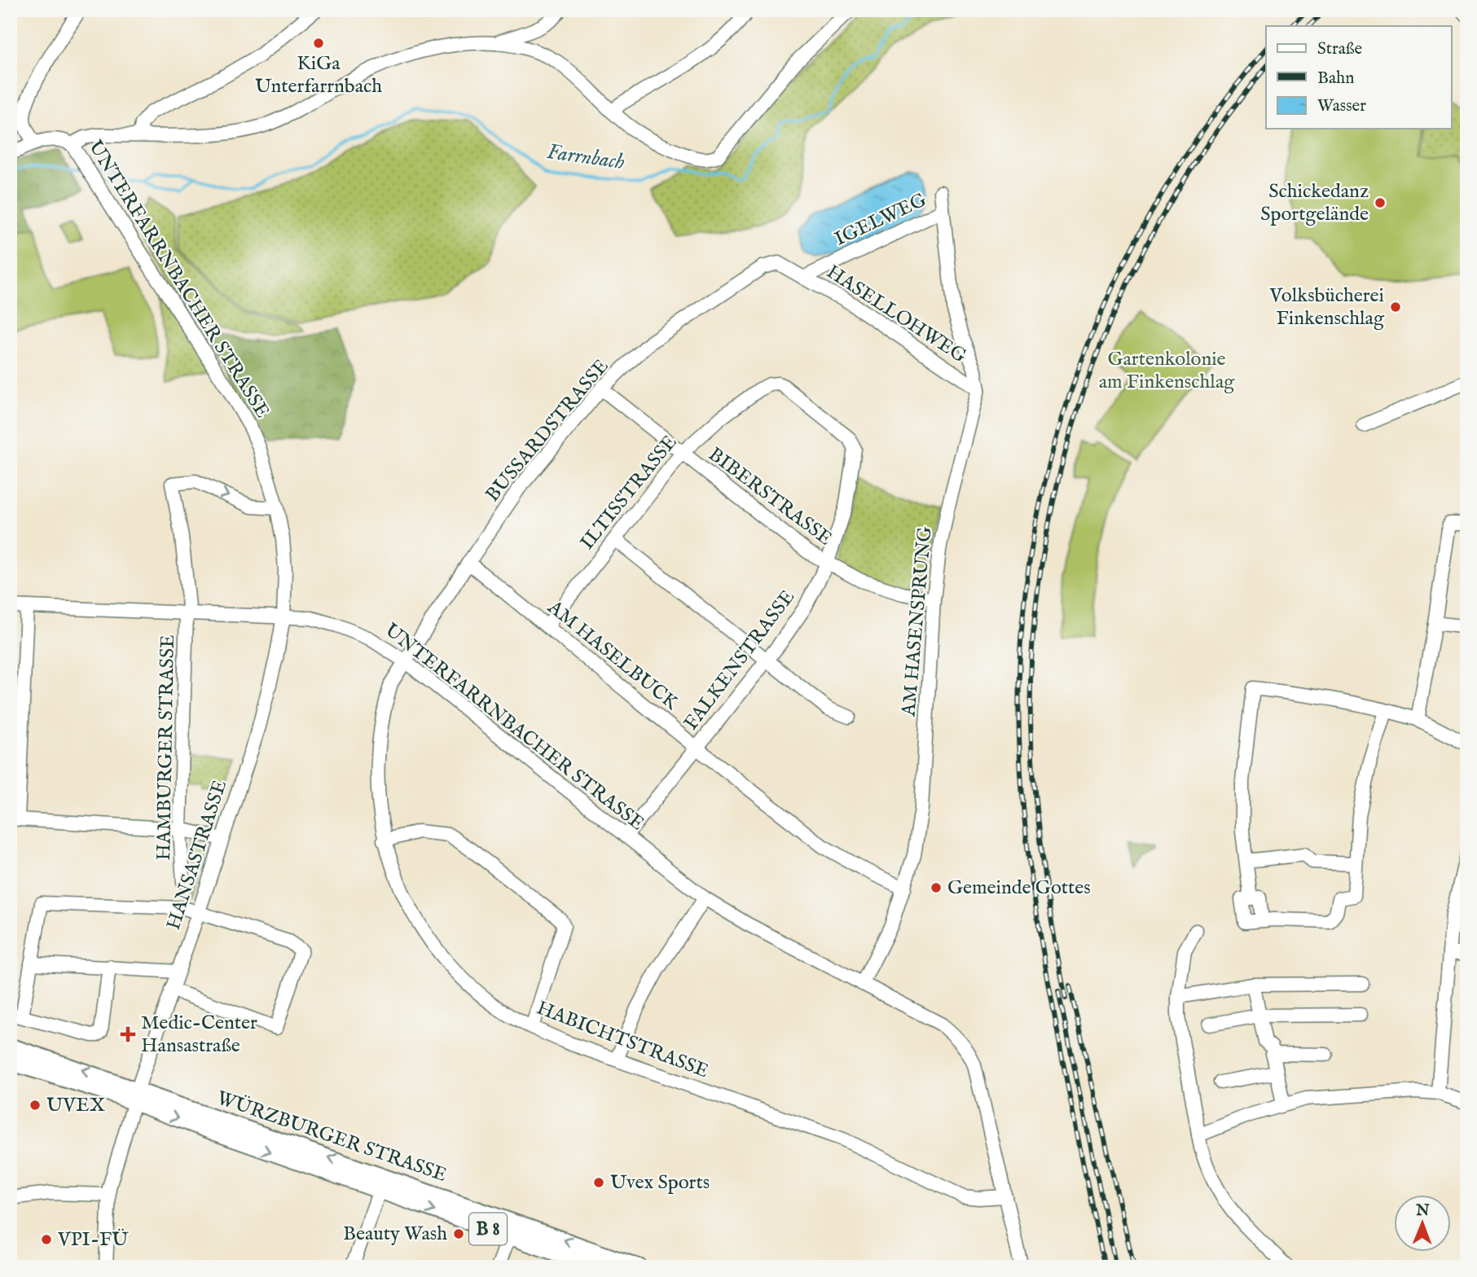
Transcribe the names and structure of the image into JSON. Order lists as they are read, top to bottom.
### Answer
{
  "streets": {
    "main road": ["WÜRZBURGER STRASSE", "B 8"],
    "street": [
      "IGELWEG",
      "UNTERFARRNBACHER STRASSE",
      "HASELLOHWEG",
      "BUSSARDSTRASSE",
      "ILTISSTRASSE",
      "BIBERSTRASSE",
      "AM HASENSPRUNG",
      "AM HASELBUCK",
      "FALKENSTRASSE",
      "HAMBURGER STRASSE",
      "HANSASTRASSE",
      "HABICHTSTRASSE"
    ]
  },
  "crossings": [
    ["IGELWEG", "HASELLOHWEG"],
    ["IGELWEG", "AM HASENSPRUNG"],
    ["UNTERFARRNBACHER STRASSE", "BUSSARDSTRASSE"],
    ["UNTERFARRNBACHER STRASSE", "AM HASENSPRUNG"],
    ["UNTERFARRNBACHER STRASSE", "FALKENSTRASSE"],
    ["UNTERFARRNBACHER STRASSE", "HAMBURGER STRASSE"],
    ["UNTERFARRNBACHER STRASSE", "HANSASTRASSE"],
    ["UNTERFARRNBACHER STRASSE", "HABICHTSTRASSE"],
    ["HASELLOHWEG", "BUSSARDSTRASSE"],
    ["HASELLOHWEG", "AM HASENSPRUNG"],
    ["BUSSARDSTRASSE", "BIBERSTRASSE"],
    ["BUSSARDSTRASSE", "AM HASELBUCK"],
    ["BUSSARDSTRASSE", "HABICHTSTRASSE"],
    ["ILTISSTRASSE", "BIBERSTRASSE"],
    ["ILTISSTRASSE", "AM HASELBUCK"],
    ["ILTISSTRASSE", "FALKENSTRASSE"],
    ["BIBERSTRASSE", "AM HASENSPRUNG"],
    ["BIBERSTRASSE", "FALKENSTRASSE"],
    ["AM HASENSPRUNG", "AM HASELBUCK"],
    ["AM HASELBUCK", "FALKENSTRASSE"],
    ["HANSASTRASSE", "WÜRZBURGER STRASSE"]
  ],
  "water": ["Farrnbach"],
  "parks": ["Gartenkolonie am Finkenschlag"],
  "places": {
    "other": [
      "KiGa Unterfarrnbach",
      "Schickedanz Sportgelände",
      "Volksbücherei Finkenschlag",
      "Gemeinde Gottes",
      "UVEX",
      "Uvex Sports",
      "Beauty Wash",
      "VPI-FÜ"
    ],
    "health": ["Medic-Center Hansastraße"]
  },
  "legend": ["Straße", "Bahn", "Wasser"],
  "north": "top"
}
